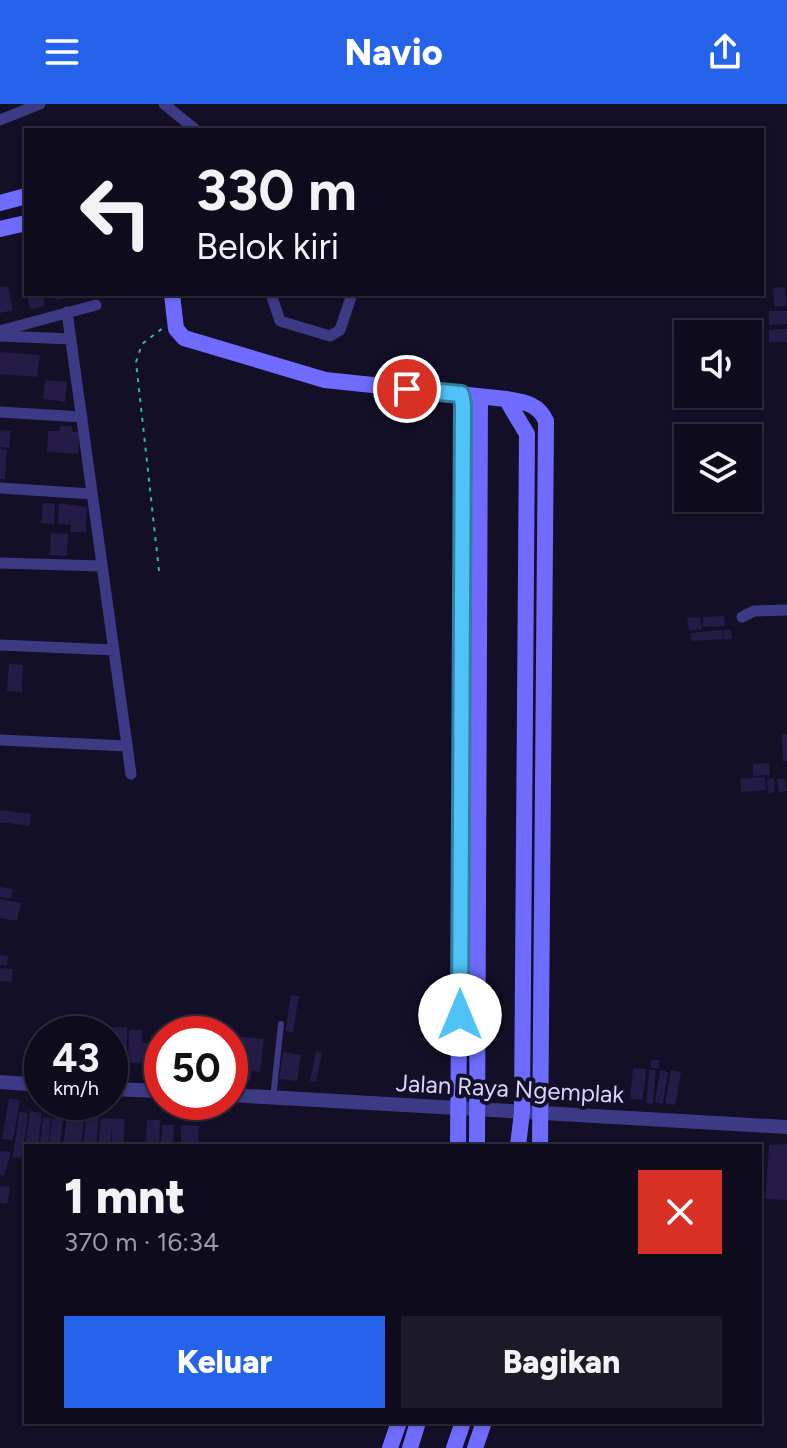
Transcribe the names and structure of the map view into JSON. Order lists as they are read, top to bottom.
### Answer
{
  "streets": {
    "street": ["Jalan Raya Ngemplak"]
  },
  "page": {
    "header": "Navio",
    "turn": ["330 m", "Belok kiri"],
    "speed": "43 km/h",
    "limit": "50",
    "heading": ["1 mnt", "370 m · 16:34"],
    "buttons": ["Keluar", "Bagikan"]
  }
}
